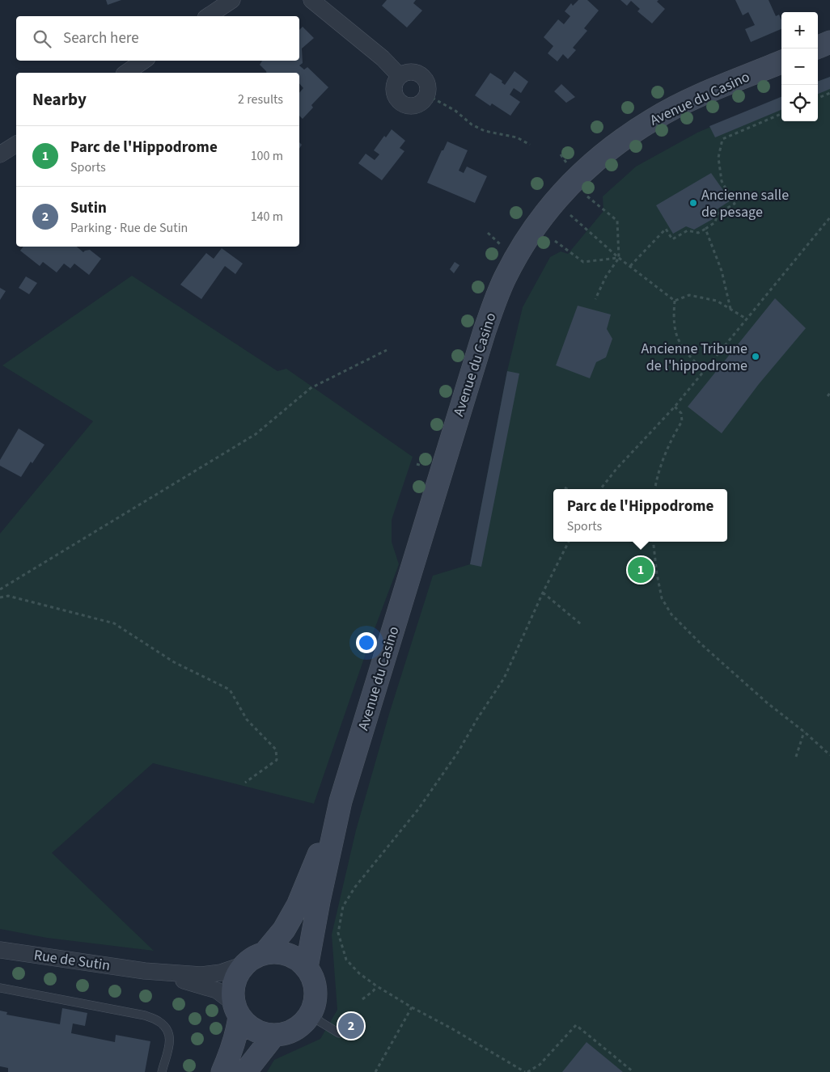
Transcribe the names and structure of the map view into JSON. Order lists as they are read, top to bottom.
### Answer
{
  "streets": {
    "street": ["Avenue du Casino", "Rue de Sutin"]
  },
  "places": ["Ancienne salle de pesage", "Ancienne Tribune de l'hippodrome"],
  "page": {
    "map_buttons": ["+", "−"],
    "search": "Search here",
    "heading": ["Nearby", "2 results"],
    "list": [
      {
        "mark": "1",
        "name": "Parc de l'Hippodrome",
        "note": "Sports",
        "value": "100 m"
      },
      {
        "mark": "2",
        "name": "Sutin",
        "note": "Parking · Rue de Sutin",
        "value": "140 m"
      }
    ],
    "popup": ["Parc de l'Hippodrome", "Sports"],
    "pins": ["1", "2"]
  }
}
